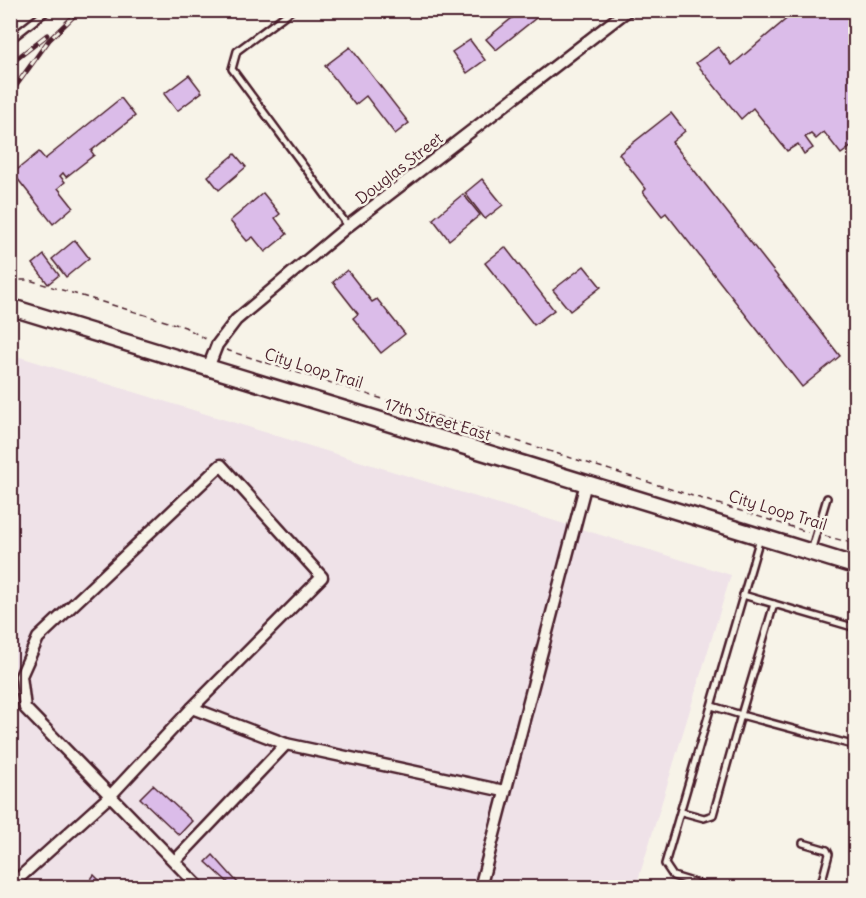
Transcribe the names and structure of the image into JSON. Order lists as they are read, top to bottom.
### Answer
{
  "streets": {
    "main road": ["17th Street East"],
    "street": ["Douglas Street"],
    "path": ["City Loop Trail"]
  },
  "crossings": [
    ["Douglas Street", "City Loop Trail"],
    ["Douglas Street", "17th Street East"]
  ]
}
